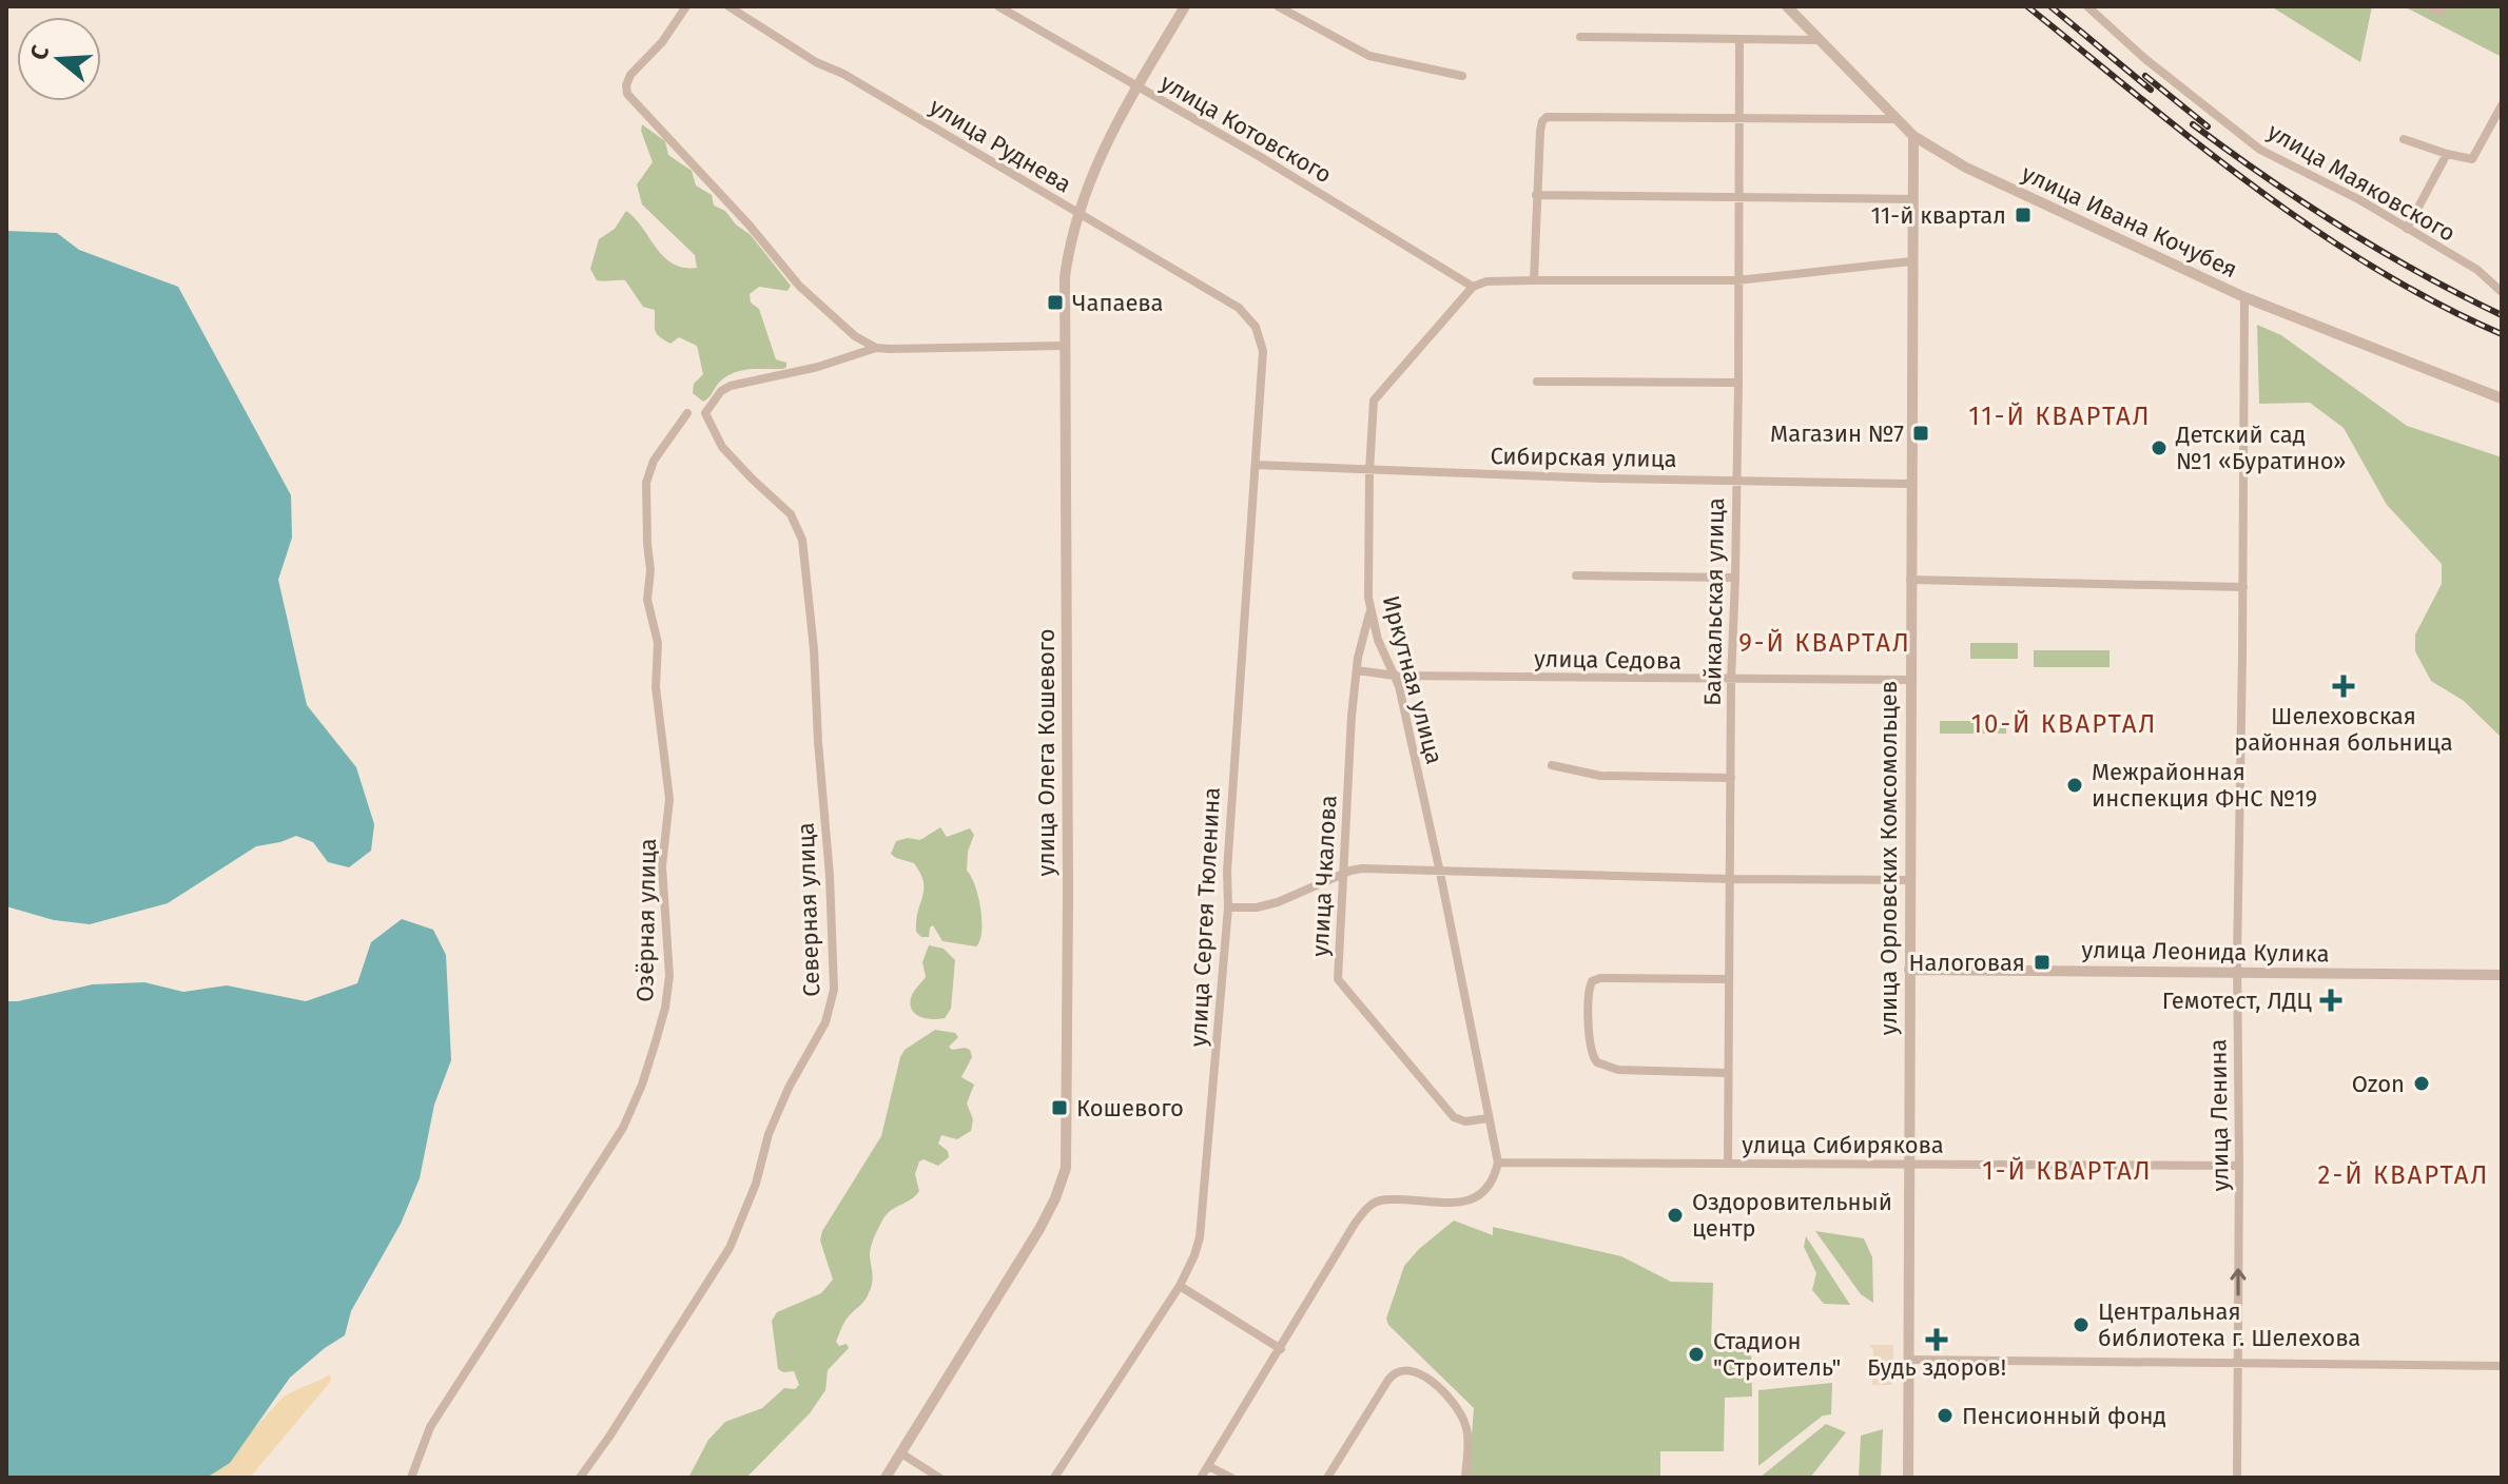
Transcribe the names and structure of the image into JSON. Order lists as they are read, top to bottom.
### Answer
{
  "streets": {
    "street": [
      "улица Котовского",
      "улица Руднева",
      "улица Маяковского",
      "улица Ивана Кочубея",
      "Сибирская улица",
      "Байкальская улица",
      "улица Седова",
      "Иркутная улица",
      "улица Олега Кошевого",
      "улица Орловских Комсомольцев",
      "улица Чкалова",
      "Северная улица",
      "улица Сергея Тюленина",
      "Озёрная улица",
      "улица Леонида Кулика",
      "улица Ленина",
      "улица Сибирякова"
    ]
  },
  "crossings": [
    ["улица Котовского", "Иркутная улица"],
    ["улица Котовского", "улица Олега Кошевого"],
    ["улица Руднева", "улица Олега Кошевого"],
    ["улица Руднева", "улица Сергея Тюленина"],
    ["улица Ивана Кочубея", "улица Орловских Комсомольцев"],
    ["улица Ивана Кочубея", "улица Ленина"],
    ["Сибирская улица", "Байкальская улица"],
    ["Сибирская улица", "Иркутная улица"],
    ["Сибирская улица", "улица Орловских Комсомольцев"],
    ["Сибирская улица", "улица Сергея Тюленина"],
    ["Байкальская улица", "улица Седова"],
    ["Байкальская улица", "улица Сибирякова"],
    ["улица Седова", "Иркутная улица"],
    ["улица Седова", "улица Орловских Комсомольцев"],
    ["улица Седова", "улица Чкалова"],
    ["Иркутная улица", "улица Чкалова"],
    ["Иркутная улица", "улица Сибирякова"],
    ["улица Орловских Комсомольцев", "улица Леонида Кулика"],
    ["улица Орловских Комсомольцев", "улица Сибирякова"],
    ["улица Леонида Кулика", "улица Ленина"],
    ["улица Ленина", "улица Сибирякова"]
  ],
  "districts": [
    "11-Й КВАРТАЛ",
    "9-Й КВАРТАЛ",
    "10-Й КВАРТАЛ",
    "1-Й КВАРТАЛ",
    "2-Й КВАРТАЛ"
  ],
  "places": {
    "transit": [
      "11-й квартал",
      "Чапаева",
      "Магазин №7",
      "Налоговая",
      "Кошевого"
    ],
    "other": [
      "Детский сад №1 «Буратино»",
      "Межрайонная инспекция ФНС №19",
      "Ozon",
      "Оздоровительный центр",
      "Центральная библиотека г. Шелехова",
      "Стадион \"Строитель\"",
      "Пенсионный фонд"
    ],
    "health": ["Шелеховская районная больница", "Гемотест, ЛДЦ", "Будь здоров!"]
  },
  "north": "left"
}
